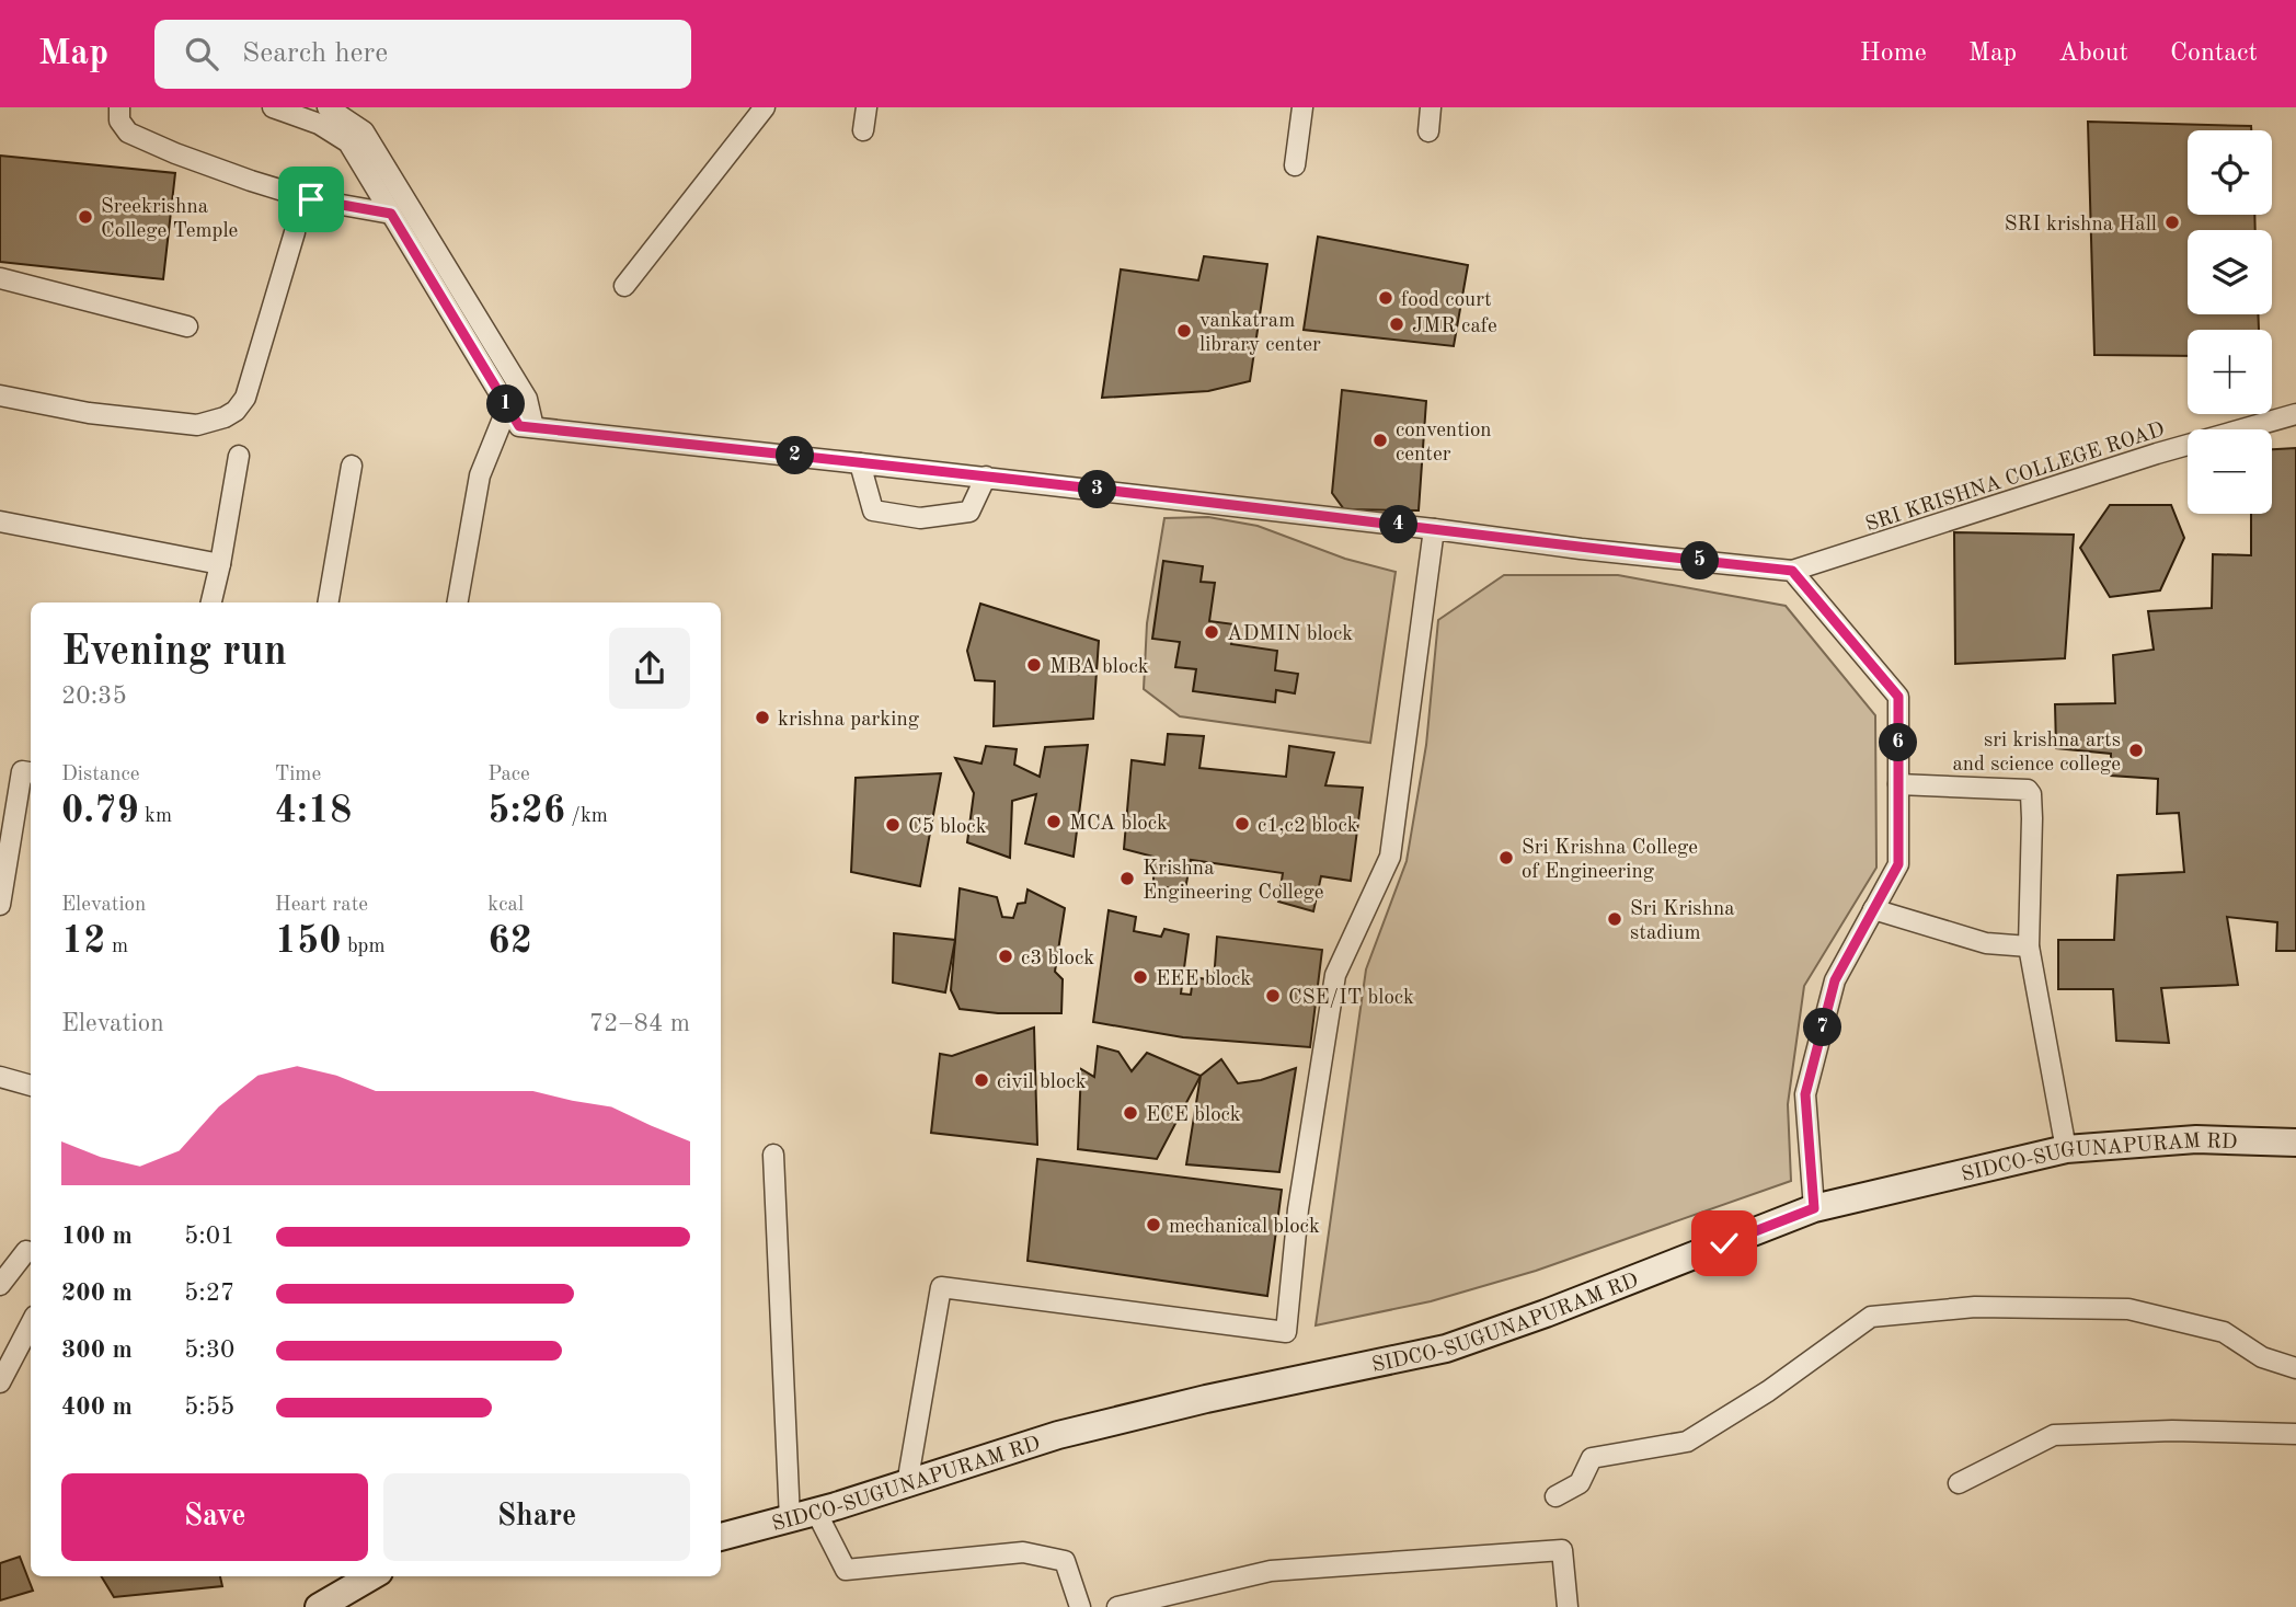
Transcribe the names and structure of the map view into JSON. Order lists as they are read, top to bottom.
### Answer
{
  "streets": {
    "street": ["SRI KRISHNA COLLEGE ROAD", "SIDCO-SUGUNAPURAM RD"]
  },
  "places": [
    "Sreekrishna College Temple",
    "SRI krishna Hall",
    "food court",
    "JMR cafe",
    "vankatram library center",
    "convention center",
    "ADMIN block",
    "MBA block",
    "krishna parking",
    "sri krishna arts and science college",
    "MCA block",
    "c1,c2 block",
    "C5 block",
    "Sri Krishna College of Engineering",
    "Krishna Engineering College",
    "Sri Krishna stadium",
    "c3 block",
    "EEE block",
    "CSE/IT block",
    "civil block",
    "ECE block",
    "mechanical block"
  ],
  "page": {
    "header": "Map",
    "search": "Search here",
    "nav": [
      "Home",
      "Map",
      "About",
      "Contact"
    ],
    "map_buttons": ["+", "−"],
    "pins": [
      "1",
      "2",
      "3",
      "4",
      "5",
      "6",
      "7"
    ],
    "heading": ["Evening run", "20:35"],
    "stats": [
      ["Distance", "0.79 km"],
      ["Time", "4:18"],
      ["Pace", "5:26 /km"],
      ["Elevation", "12 m"],
      ["Heart rate", "150 bpm"],
      ["kcal", "62"]
    ],
    "chart": ["Elevation", "72–84 m"],
    "list": [
      {
        "name": "100 m",
        "note": "5:01"
      },
      {
        "name": "200 m",
        "note": "5:27"
      },
      {
        "name": "300 m",
        "note": "5:30"
      },
      {
        "name": "400 m",
        "note": "5:55"
      }
    ],
    "buttons": ["Save", "Share"]
  }
}
